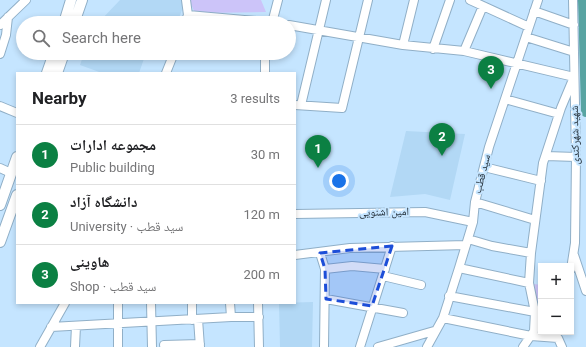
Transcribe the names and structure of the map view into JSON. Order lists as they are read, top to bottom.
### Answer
{
  "streets": {
    "street": ["شهید شهرکندی", "سید قطب", "امین اشنویی"]
  },
  "crossings": [
    ["سید قطب", "امین اشنویی"]
  ],
  "page": {
    "search": "Search here",
    "pins": ["3", "2", "1"],
    "heading": ["Nearby", "3 results"],
    "list": [
      {
        "mark": "1",
        "name": "مجموعه ادارات",
        "note": "Public building",
        "value": "30 m"
      },
      {
        "mark": "2",
        "name": "دانشگاه آزاد",
        "note": "University · سید قطب",
        "value": "120 m"
      },
      {
        "mark": "3",
        "name": "هاوینی",
        "note": "Shop · سید قطب",
        "value": "200 m"
      }
    ],
    "map_buttons": ["+", "−"]
  }
}
